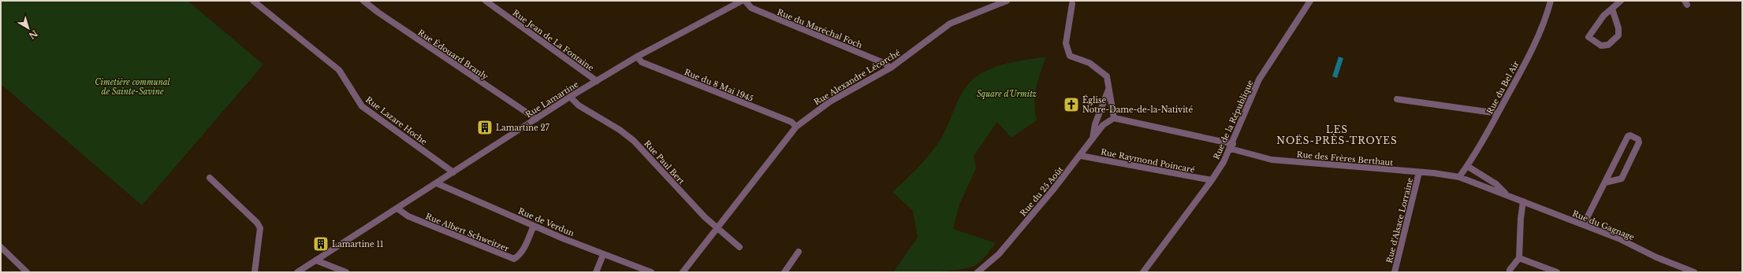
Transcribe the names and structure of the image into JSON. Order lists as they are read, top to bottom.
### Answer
{
  "streets": {
    "street": [
      "Rue du Maréchal Foch",
      "Rue Jean de La Fontaine",
      "Rue Édouard Branly",
      "Rue Alexandre Lécorché",
      "Rue du 8 Mai 1945",
      "Rue du Bel Air",
      "Rue Lamartine",
      "Rue de la République",
      "Rue Lazare Hoche",
      "Rue des Frères Berthaut",
      "Rue Raymond Poincaré",
      "Rue Paul Bert",
      "Rue du 25 Août",
      "Rue d'Alsace Lorraine",
      "Rue de Verdun",
      "Rue du Gagnage",
      "Rue Albert Schweitzer"
    ]
  },
  "crossings": [
    ["Rue du Maréchal Foch", "Rue Alexandre Lécorché"],
    ["Rue Jean de La Fontaine", "Rue Lamartine"],
    ["Rue Édouard Branly", "Rue Lamartine"],
    ["Rue Alexandre Lécorché", "Rue du 8 Mai 1945"],
    ["Rue Alexandre Lécorché", "Rue Paul Bert"],
    ["Rue du 8 Mai 1945", "Rue Lamartine"],
    ["Rue du Bel Air", "Rue des Frères Berthaut"],
    ["Rue du Bel Air", "Rue du Gagnage"],
    ["Rue Lamartine", "Rue Lazare Hoche"],
    ["Rue Lamartine", "Rue Paul Bert"],
    ["Rue Lamartine", "Rue de Verdun"],
    ["Rue Lamartine", "Rue Albert Schweitzer"],
    ["Rue de la République", "Rue des Frères Berthaut"],
    ["Rue de la République", "Rue Raymond Poincaré"],
    ["Rue des Frères Berthaut", "Rue du 25 Août"],
    ["Rue des Frères Berthaut", "Rue d'Alsace Lorraine"],
    ["Rue des Frères Berthaut", "Rue du Gagnage"],
    ["Rue Raymond Poincaré", "Rue du 25 Août"],
    ["Rue de Verdun", "Rue Albert Schweitzer"]
  ],
  "districts": ["LES NOËS-PRÈS-TROYES"],
  "parks": ["Cimetière communal de Sainte-Savine", "Square d'Urmitz"],
  "places": {
    "church": ["Église Notre-Dame-de-la-Nativité"],
    "building": ["Lamartine 27", "Lamartine 11"]
  },
  "north": "bottom right"
}
